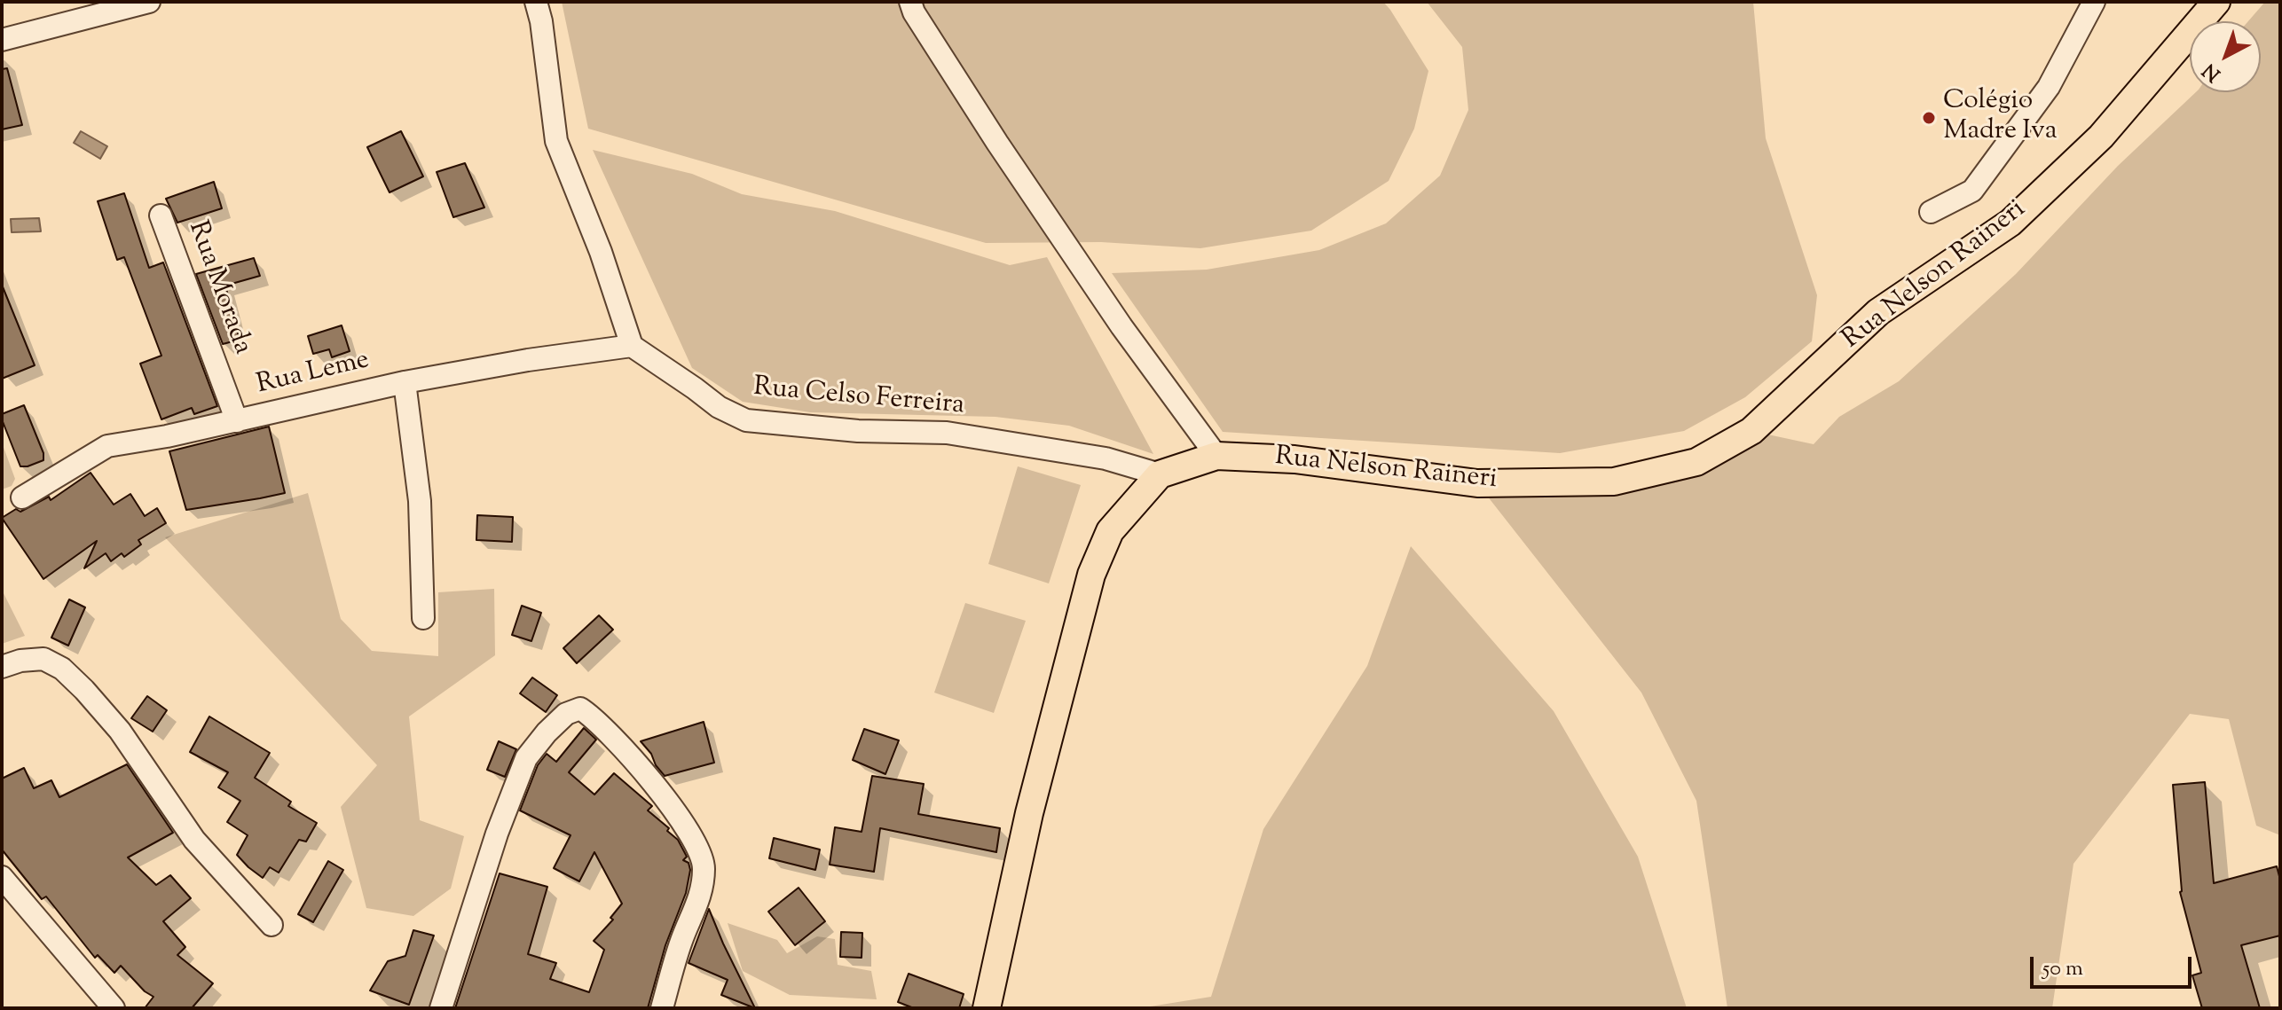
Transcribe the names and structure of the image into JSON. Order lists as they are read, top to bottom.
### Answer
{
  "streets": {
    "main road": ["Rua Nelson Raineri"],
    "street": ["Rua Morada", "Rua Leme", "Rua Celso Ferreira"]
  },
  "crossings": [
    ["Rua Nelson Raineri", "Rua Celso Ferreira"],
    ["Rua Morada", "Rua Leme"],
    ["Rua Leme", "Rua Celso Ferreira"]
  ],
  "places": ["Colégio Madre Iva"],
  "scale_bar": "50 m",
  "north": "bottom left"
}
